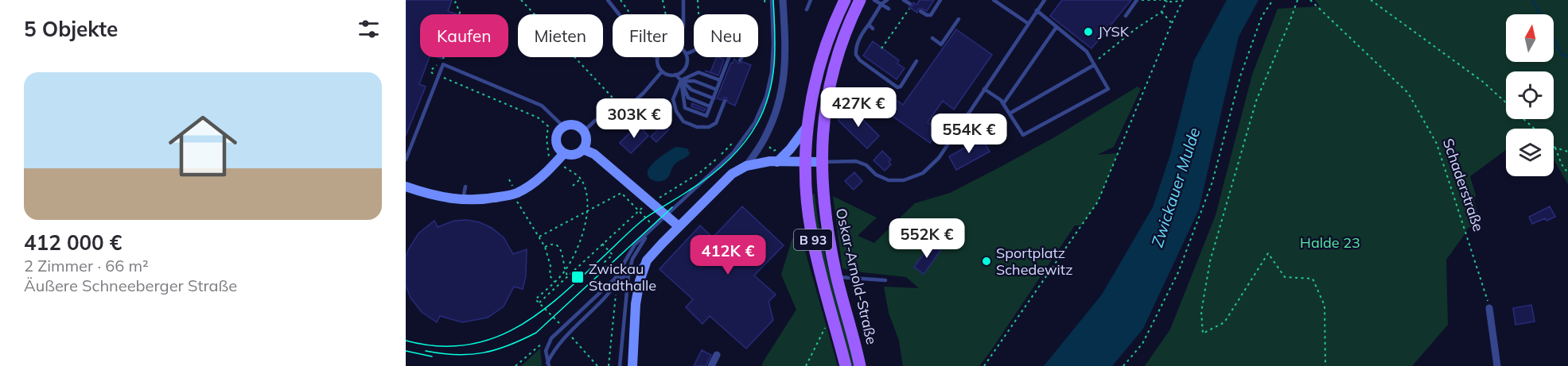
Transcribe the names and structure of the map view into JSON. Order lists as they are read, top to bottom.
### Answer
{
  "streets": {
    "main road": ["B 93", "Oskar-Arnold-Straße"],
    "path": ["Schaderstraße"]
  },
  "water": ["Zwickauer Mulde"],
  "parks": ["Halde 23"],
  "places": {
    "other": ["JYSK", "Sportplatz Schedewitz"],
    "transit": ["Zwickau Stadthalle"]
  },
  "north": "top",
  "page": {
    "heading": "5 Objekte",
    "chip": [
      "Kaufen",
      "Mieten",
      "Filter",
      "Neu"
    ],
    "list": [
      {
        "name": "412 000 €",
        "note": "2 Zimmer · 66 m² · Äußere Schneeberger Straße"
      }
    ],
    "price": [
      "427K €",
      "303K €",
      "554K €",
      "552K €",
      "412K €"
    ]
  }
}
